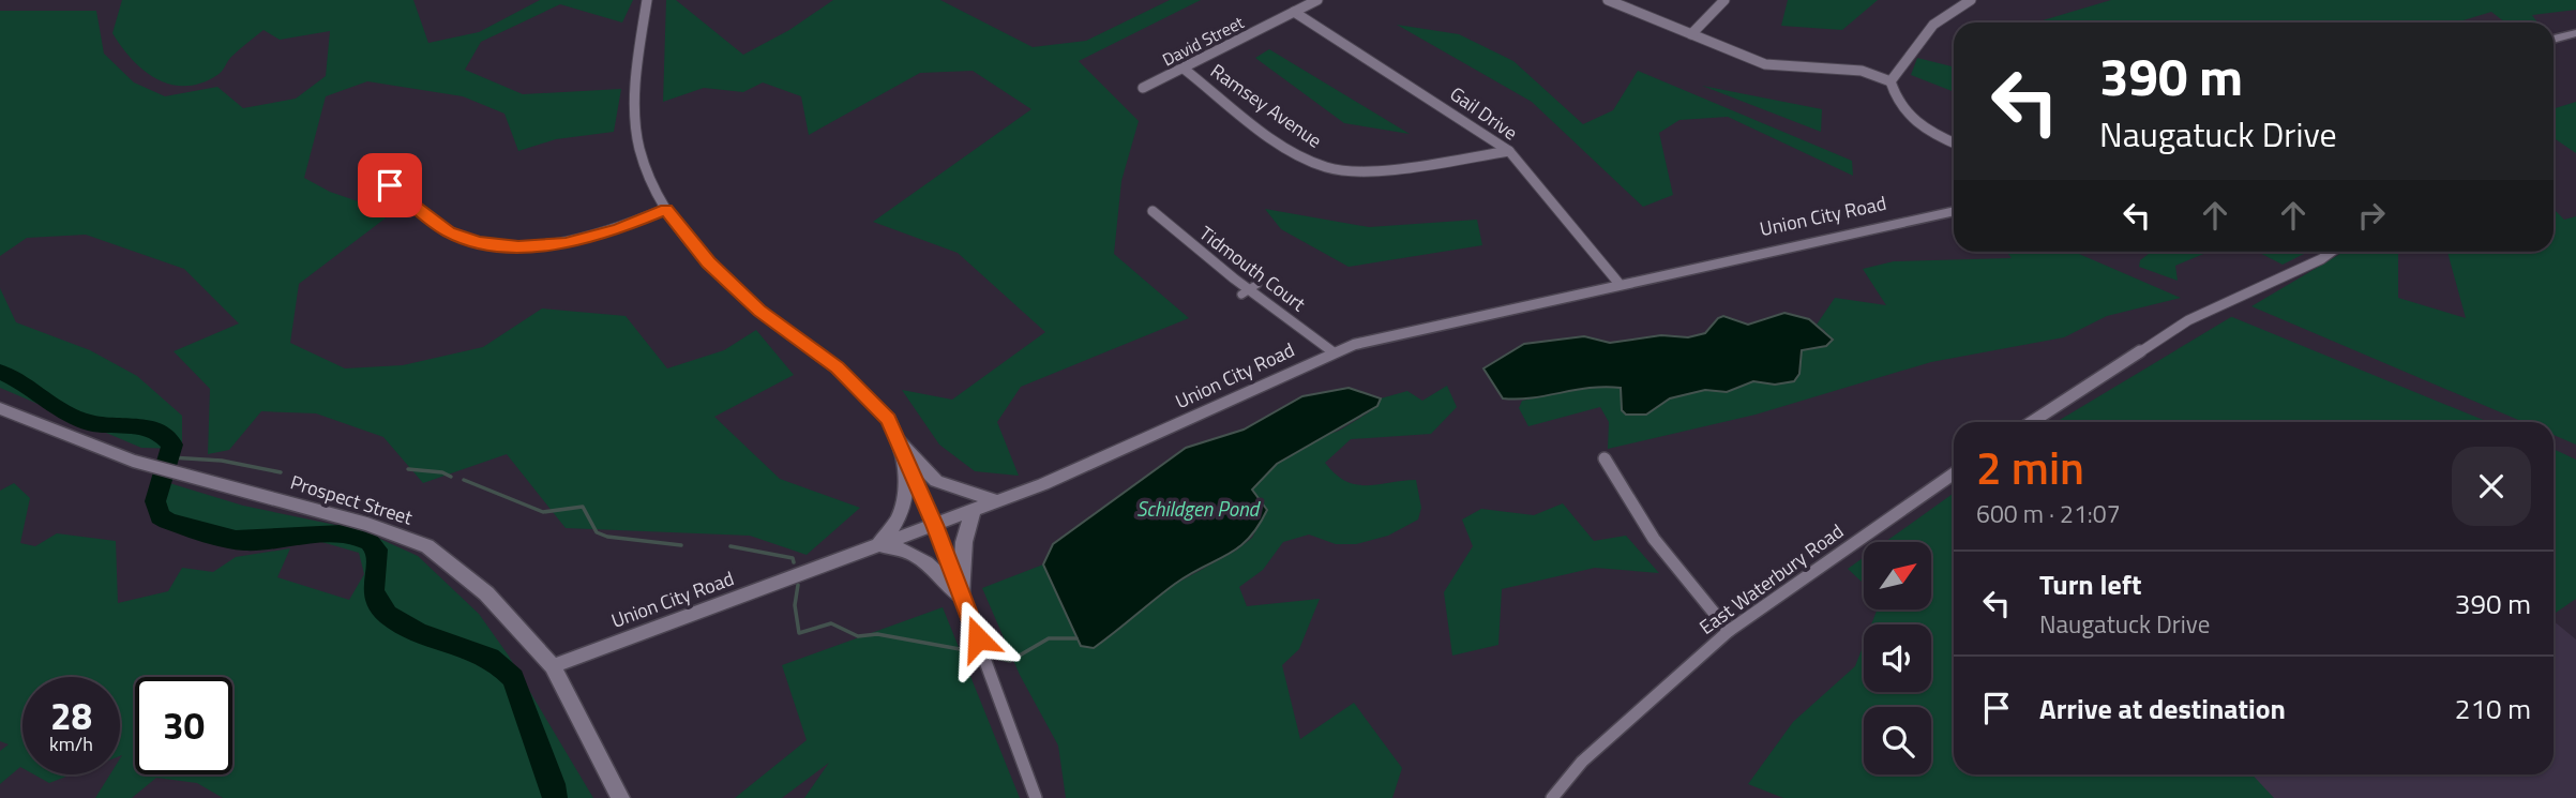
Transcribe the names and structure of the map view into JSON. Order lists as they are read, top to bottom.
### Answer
{
  "streets": {
    "main road": ["Union City Road", "Prospect Street"],
    "street": [
      "David Street",
      "Ramsey Avenue",
      "Gail Drive",
      "Tidmouth Court",
      "East Waterbury Road"
    ]
  },
  "crossings": [
    ["David Street", "Ramsey Avenue"],
    ["David Street", "Gail Drive"],
    ["Ramsey Avenue", "Gail Drive"],
    ["Gail Drive", "Union City Road"],
    ["Union City Road", "Tidmouth Court"],
    ["Union City Road", "Prospect Street"]
  ],
  "water": ["Schildgen Pond"],
  "north": "top right",
  "page": {
    "turn": ["390 m", "Naugatuck Drive"],
    "heading": ["2 min", "600 m · 21:07"],
    "list": [
      {
        "name": "Turn left",
        "note": "Naugatuck Drive",
        "value": "390 m"
      },
      {
        "name": "Arrive at destination",
        "value": "210 m"
      }
    ],
    "speed": "28 km/h",
    "limit": "30"
  }
}
